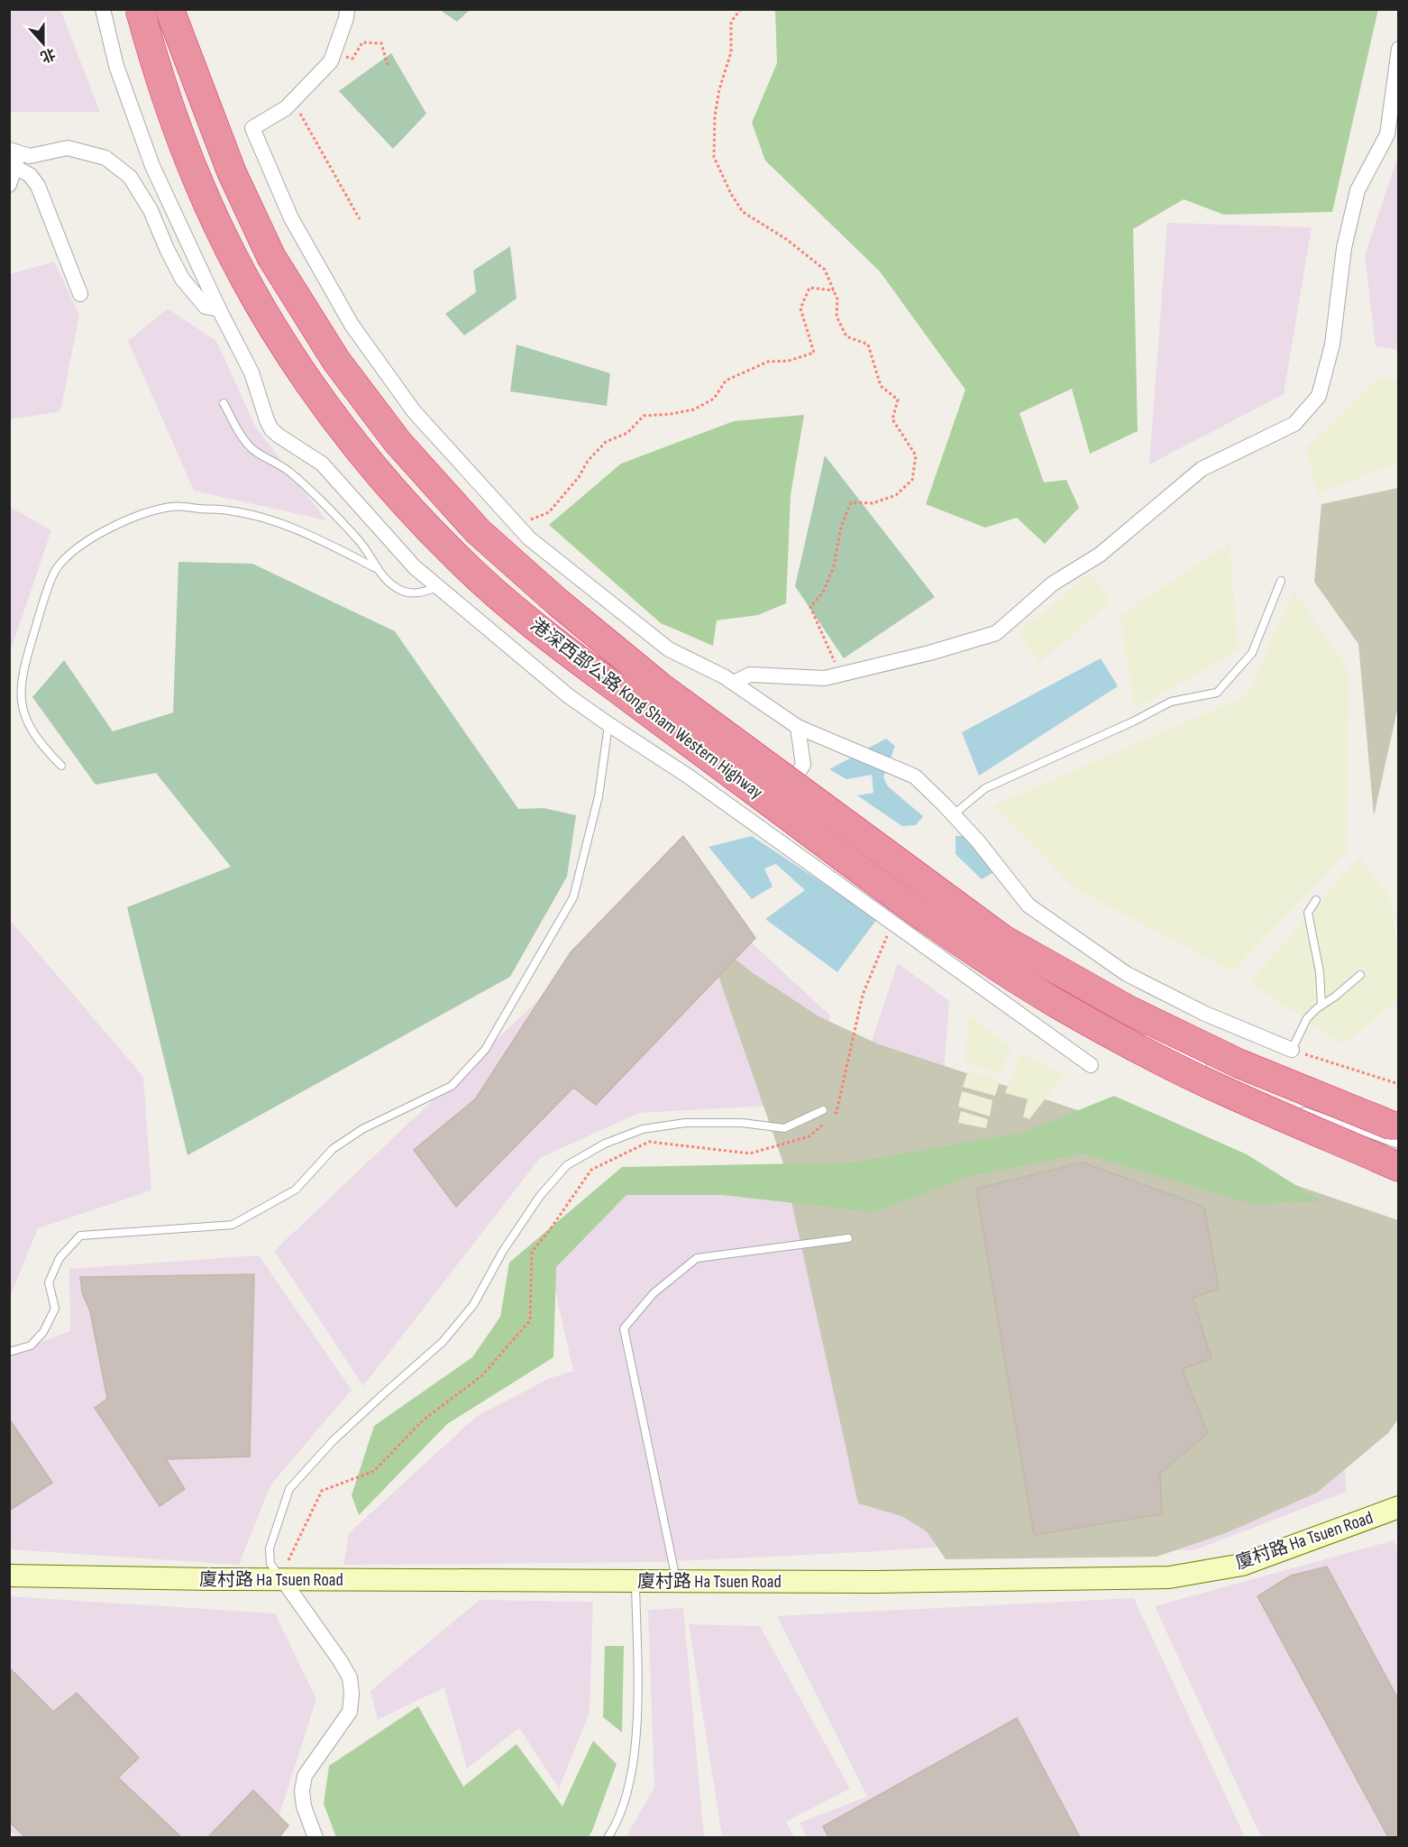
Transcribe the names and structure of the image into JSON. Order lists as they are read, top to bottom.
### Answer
{
  "streets": {
    "highway": ["港深西部公路 Kong Sham Western Highway"],
    "street": ["廈村路 Ha Tsuen Road"]
  },
  "north": "bottom"
}
